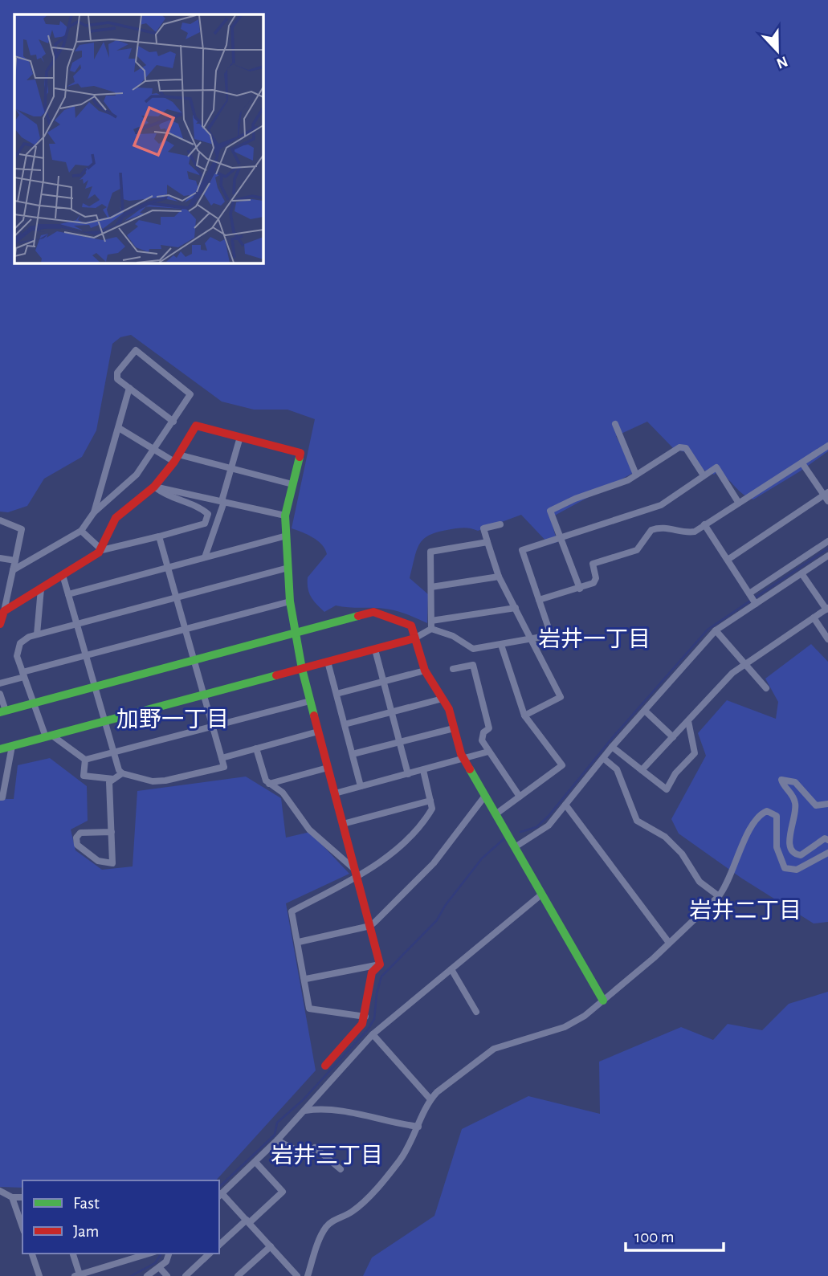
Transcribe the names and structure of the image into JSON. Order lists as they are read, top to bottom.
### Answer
{
  "districts": [
    "岩井一丁目",
    "加野一丁目",
    "岩井二丁目",
    "岩井三丁目"
  ],
  "legend": ["Fast", "Jam"],
  "scale_bar": "100 m",
  "north": "bottom"
}
